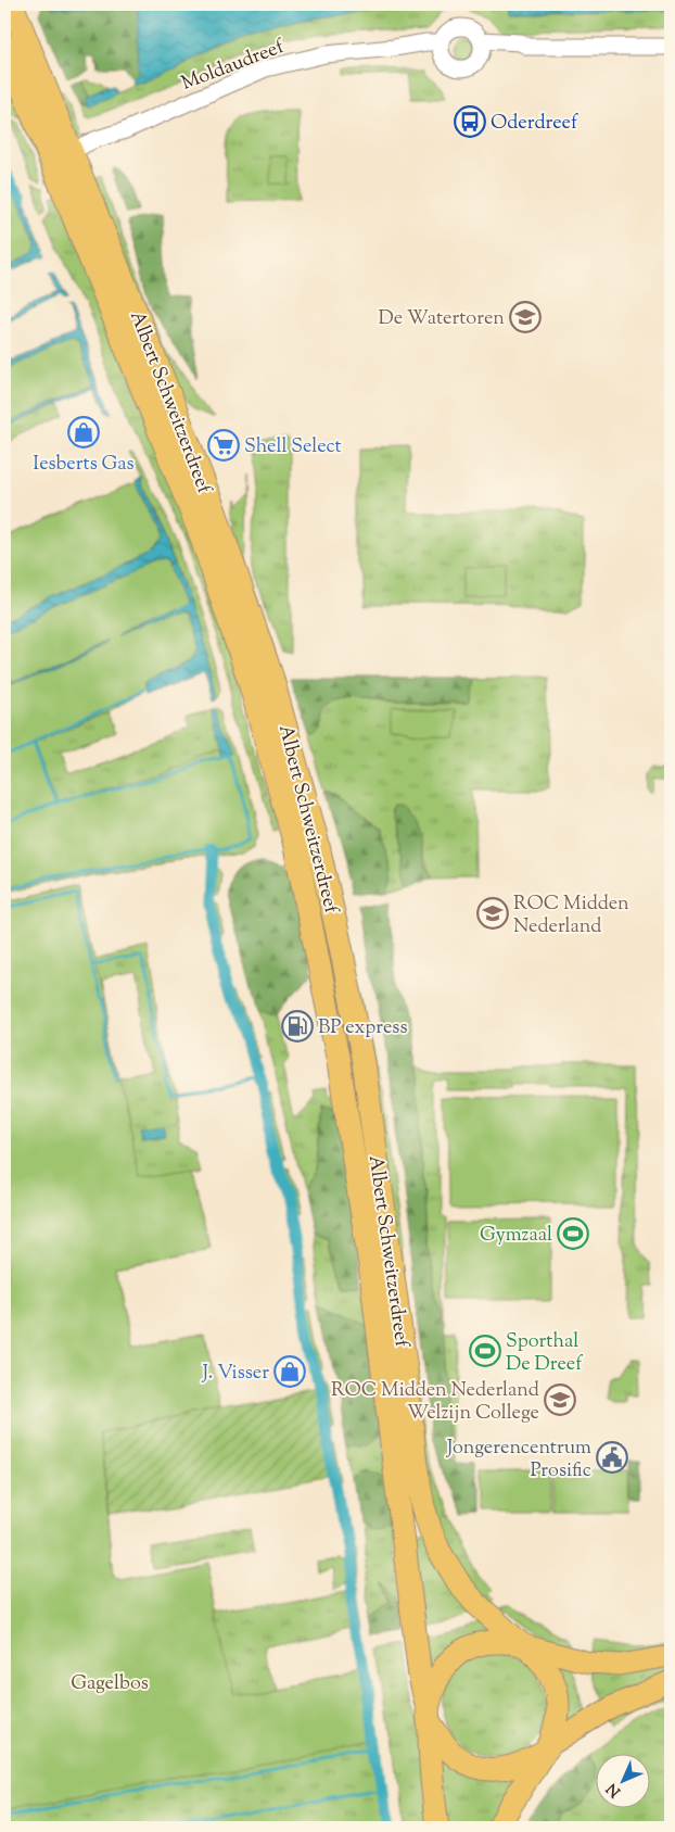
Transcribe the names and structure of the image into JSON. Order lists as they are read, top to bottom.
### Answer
{
  "streets": {
    "highway": ["Albert Schweitzerdreef"],
    "street": ["Moldaudreef"]
  },
  "crossings": [
    ["Moldaudreef", "Albert Schweitzerdreef"]
  ],
  "parks": ["Gagelbos"],
  "places": {
    "bus stop": ["Oderdreef"],
    "school or university": ["De Watertoren", "ROC Midden Nederland", "ROC Midden Nederland Welzijn College"],
    "shop": ["Iesberts Gas", "J. Visser"],
    "supermarket": ["Shell Select"],
    "fuel station": ["BP express"],
    "sports": ["Gymzaal", "Sporthal De Dreef"],
    "public building": ["Jongerencentrum Prosific"]
  },
  "north": "bottom left"
}
